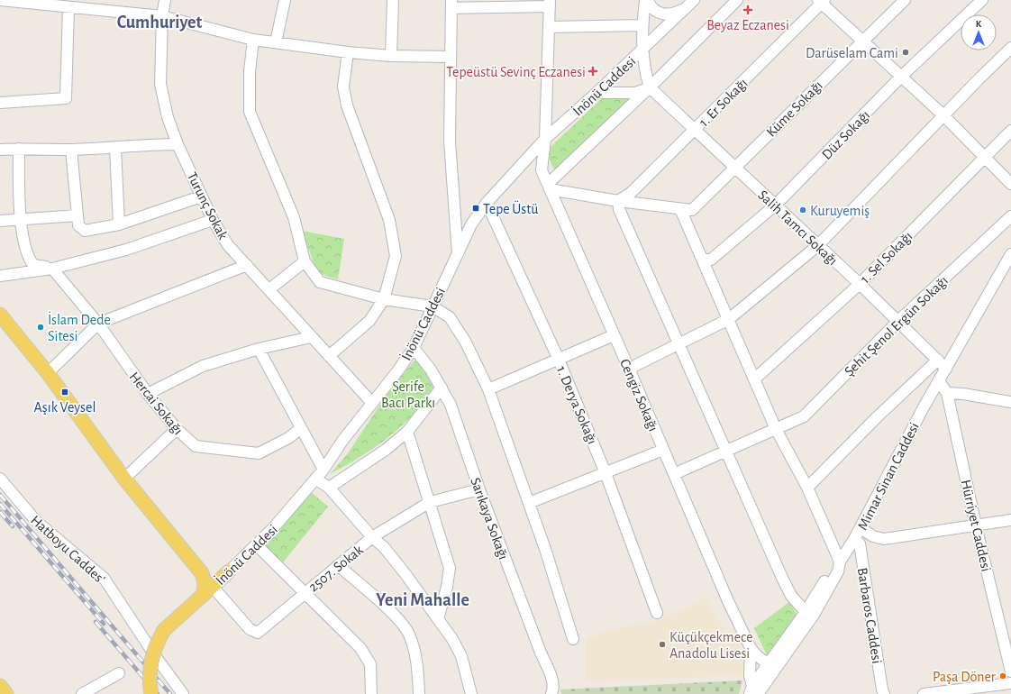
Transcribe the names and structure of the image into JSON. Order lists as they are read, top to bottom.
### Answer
{
  "streets": {
    "main road": ["İnönü Caddesi"],
    "street": [
      "1. Er Sokağı",
      "Küme Sokağı",
      "Düz Sokağı",
      "Turunç Sokak",
      "Salih Tamcı Sokağı",
      "1. Sel Sokağı",
      "Şehit Şenol Ergün Sokağı",
      "Cengiz Sokağı",
      "Hercai Sokağı",
      "1. Derya Sokağı",
      "Mimar Sinan Caddesi",
      "Sarıkaya Sokağı",
      "Hürriyet Caddesi",
      "Hatboyu Caddes'",
      "2507. Sokak",
      "Barbaros Caddesi"
    ]
  },
  "crossings": [
    ["İnönü Caddesi", "Turunç Sokak"],
    ["İnönü Caddesi", "1. Derya Sokağı"],
    ["İnönü Caddesi", "Sarıkaya Sokağı"],
    ["İnönü Caddesi", "2507. Sokak"],
    ["1. Er Sokağı", "Salih Tamcı Sokağı"],
    ["Küme Sokağı", "Salih Tamcı Sokağı"],
    ["Düz Sokağı", "Salih Tamcı Sokağı"],
    ["Salih Tamcı Sokağı", "1. Sel Sokağı"],
    ["Salih Tamcı Sokağı", "Şehit Şenol Ergün Sokağı"],
    ["Salih Tamcı Sokağı", "Mimar Sinan Caddesi"],
    ["Şehit Şenol Ergün Sokağı", "Cengiz Sokağı"],
    ["Cengiz Sokağı", "Mimar Sinan Caddesi"],
    ["Mimar Sinan Caddesi", "Hürriyet Caddesi"],
    ["Mimar Sinan Caddesi", "Barbaros Caddesi"],
    ["Sarıkaya Sokağı", "2507. Sokak"]
  ],
  "districts": ["Cumhuriyet", "Yeni Mahalle"],
  "parks": ["Şerife Bacı Parkı"],
  "places": {
    "health": ["Beyaz Eczanesi", "Tepeüstü Sevinç Eczanesi"],
    "other": [
      "Darüselam Cami",
      "Kuruyemiş",
      "İslam Dede Sitesi",
      "Küçükçekmece Anadolu Lisesi",
      "Paşa Döner"
    ],
    "transit": ["Tepe Üstü", "Aşık Veysel"]
  },
  "north": "top"
}
